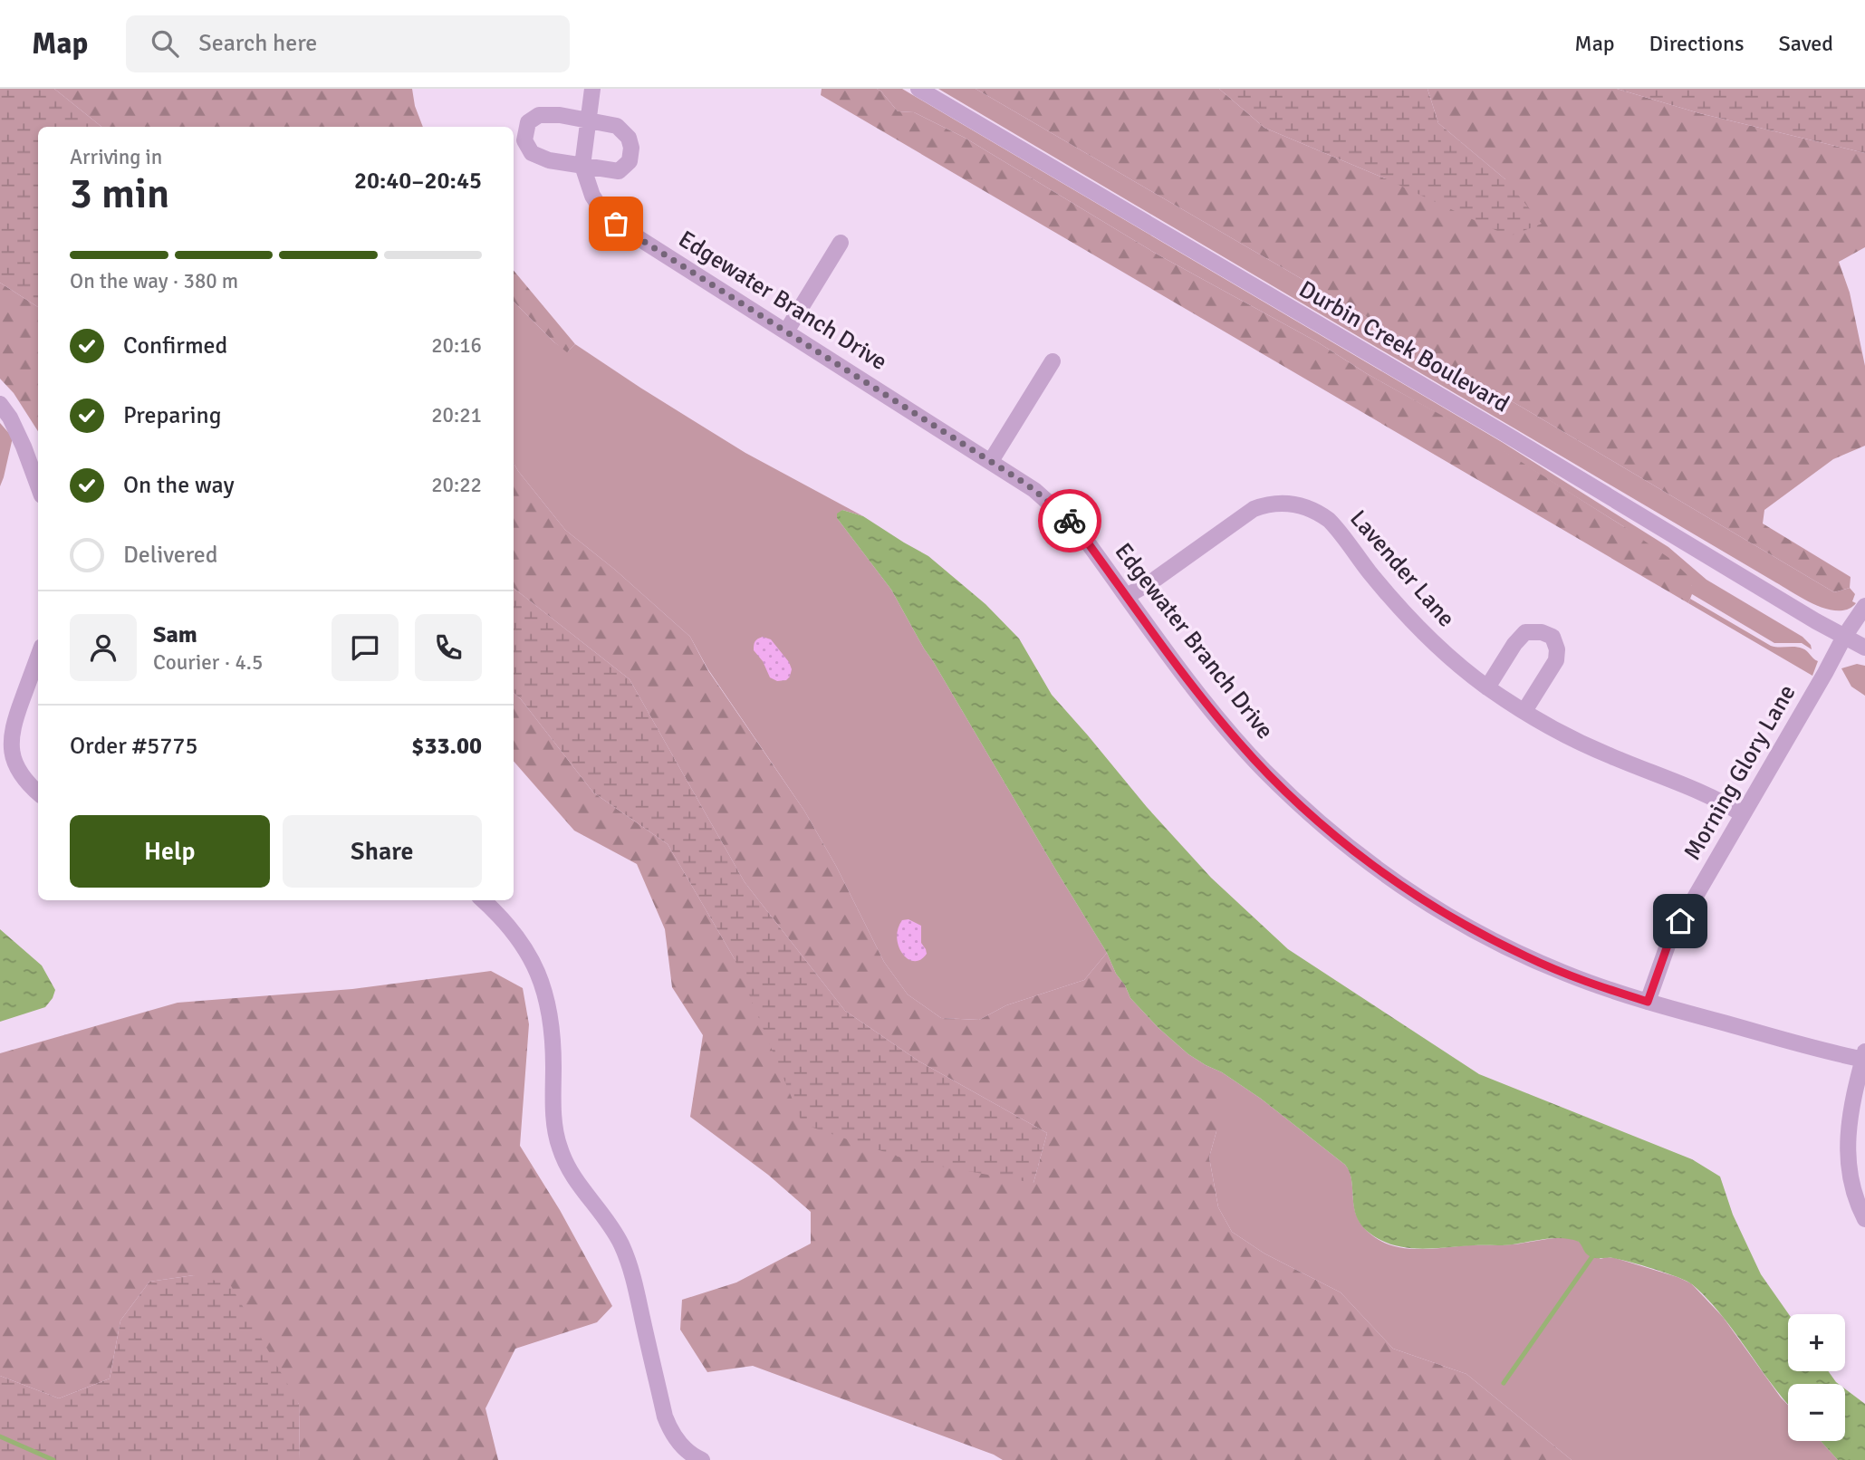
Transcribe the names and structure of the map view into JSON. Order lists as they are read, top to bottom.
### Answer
{
  "streets": {
    "street": [
      "Edgewater Branch Drive",
      "Durbin Creek Boulevard",
      "Lavender Lane",
      "Morning Glory Lane"
    ]
  },
  "crossings": [
    ["Edgewater Branch Drive", "Lavender Lane"],
    ["Edgewater Branch Drive", "Morning Glory Lane"],
    ["Durbin Creek Boulevard", "Morning Glory Lane"],
    ["Lavender Lane", "Morning Glory Lane"]
  ],
  "page": {
    "header": "Map",
    "search": "Search here",
    "nav": ["Map", "Directions", "Saved"],
    "heading": ["3 min", "Arriving in", "20:40–20:45"],
    "panel": [
      "Sam",
      "Courier · 4.5",
      "Order #5775",
      "$33.00"
    ],
    "bar": "On the way · 380 m",
    "list": [
      ["Confirmed", "20:16"],
      ["Preparing", "20:21"],
      ["On the way", "20:22"],
      "Delivered"
    ],
    "buttons": ["Help", "Share"],
    "map_buttons": ["+", "−"]
  }
}
